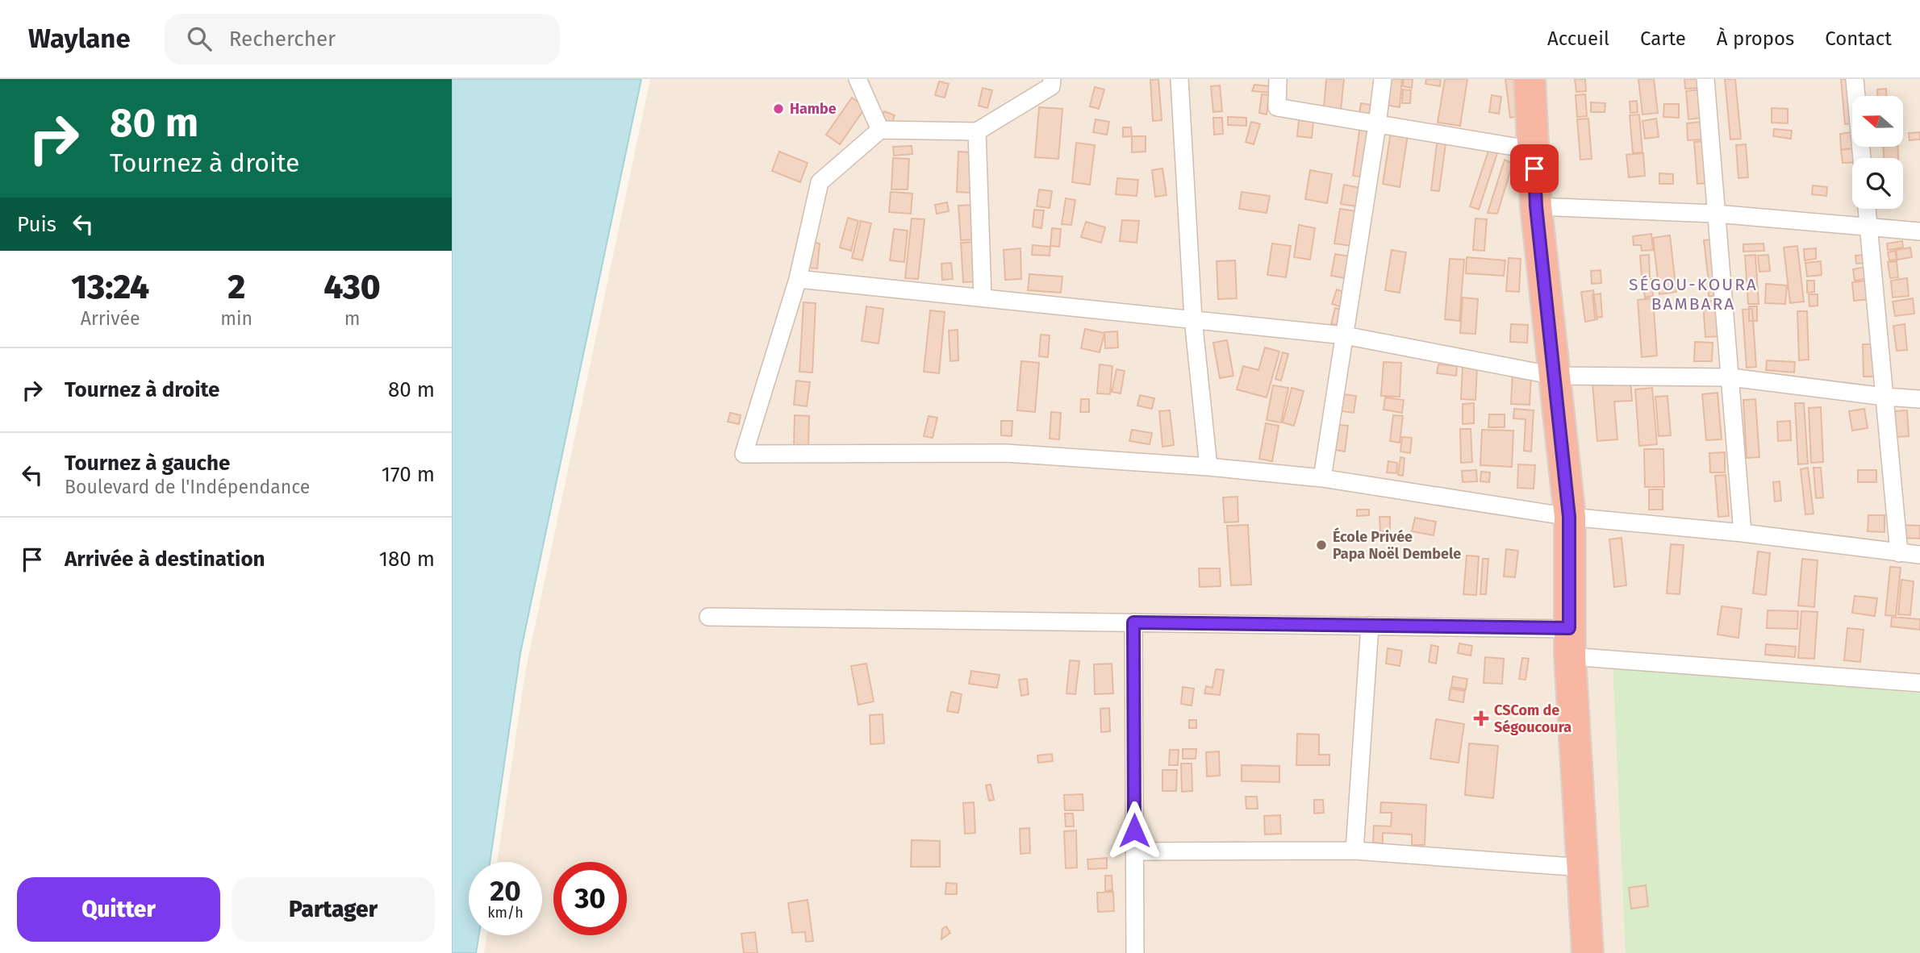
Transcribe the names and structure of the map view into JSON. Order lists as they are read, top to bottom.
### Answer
{
  "districts": ["SÉGOU-KOURA BAMBARA"],
  "places": {
    "other": ["Hambe", "École Privée Papa Noël Dembele"],
    "health": ["CSCom de Ségoucoura"]
  },
  "north": "left",
  "page": {
    "header": "Waylane",
    "search": "Rechercher",
    "nav": [
      "Accueil",
      "Carte",
      "À propos",
      "Contact"
    ],
    "turn": ["80 m", "Tournez à droite"],
    "then": "Puis",
    "eta": [
      "13:24",
      "Arrivée",
      "2",
      "min",
      "430",
      "m"
    ],
    "list": [
      {
        "name": "Tournez à droite",
        "value": "80 m"
      },
      {
        "name": "Tournez à gauche",
        "note": "Boulevard de l'Indépendance",
        "value": "170 m"
      },
      {
        "name": "Arrivée à destination",
        "value": "180 m"
      }
    ],
    "speed": "20 km/h",
    "limit": "30",
    "buttons": ["Quitter", "Partager"]
  }
}
